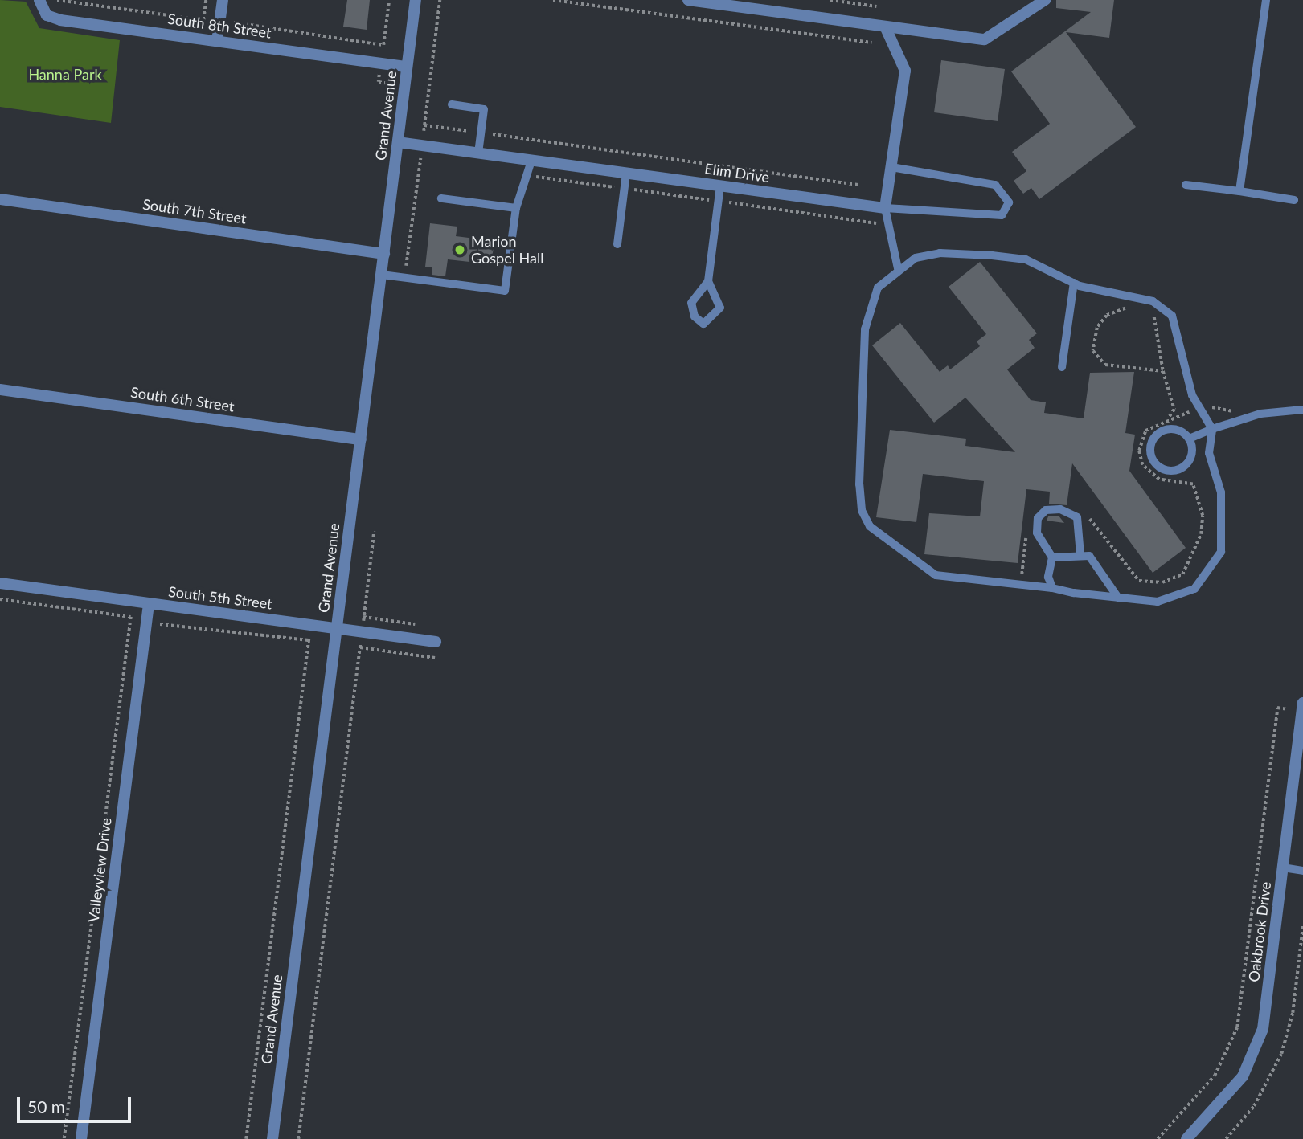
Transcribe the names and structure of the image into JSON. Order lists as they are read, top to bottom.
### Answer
{
  "streets": {
    "street": [
      "South 8th Street",
      "Grand Avenue",
      "Elim Drive",
      "South 7th Street",
      "South 6th Street",
      "South 5th Street",
      "Valleyview Drive",
      "Oakbrook Drive"
    ]
  },
  "crossings": [
    ["South 8th Street", "Grand Avenue"],
    ["Grand Avenue", "Elim Drive"],
    ["Grand Avenue", "South 7th Street"],
    ["Grand Avenue", "South 6th Street"],
    ["Grand Avenue", "South 5th Street"],
    ["South 5th Street", "Valleyview Drive"]
  ],
  "parks": ["Hanna Park"],
  "places": ["Marion Gospel Hall"],
  "scale_bar": "50 m"
}
